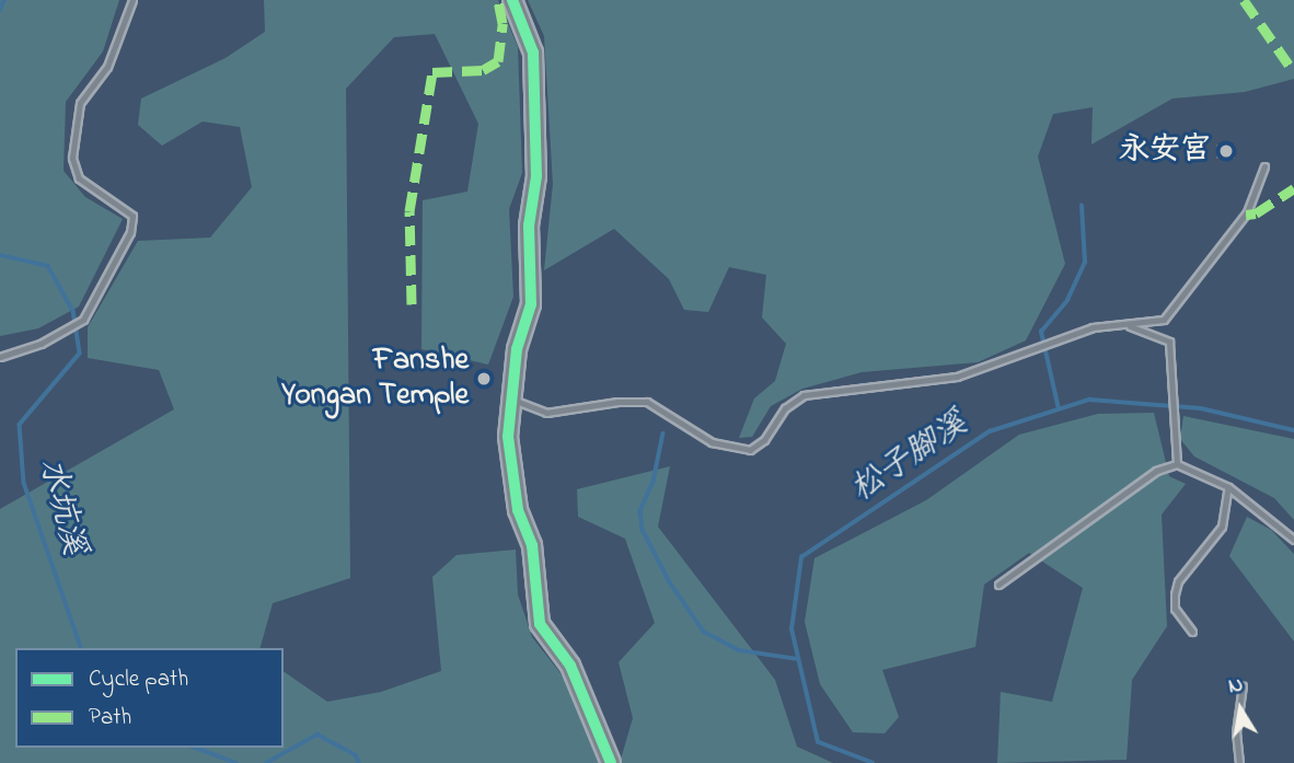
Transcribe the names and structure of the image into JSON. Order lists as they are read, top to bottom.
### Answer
{
  "water": ["松子腳溪", "水坑溪"],
  "places": ["永安宮", "Fanshe Yongan Temple"],
  "legend": ["Cycle path", "Path"],
  "north": "top"
}
